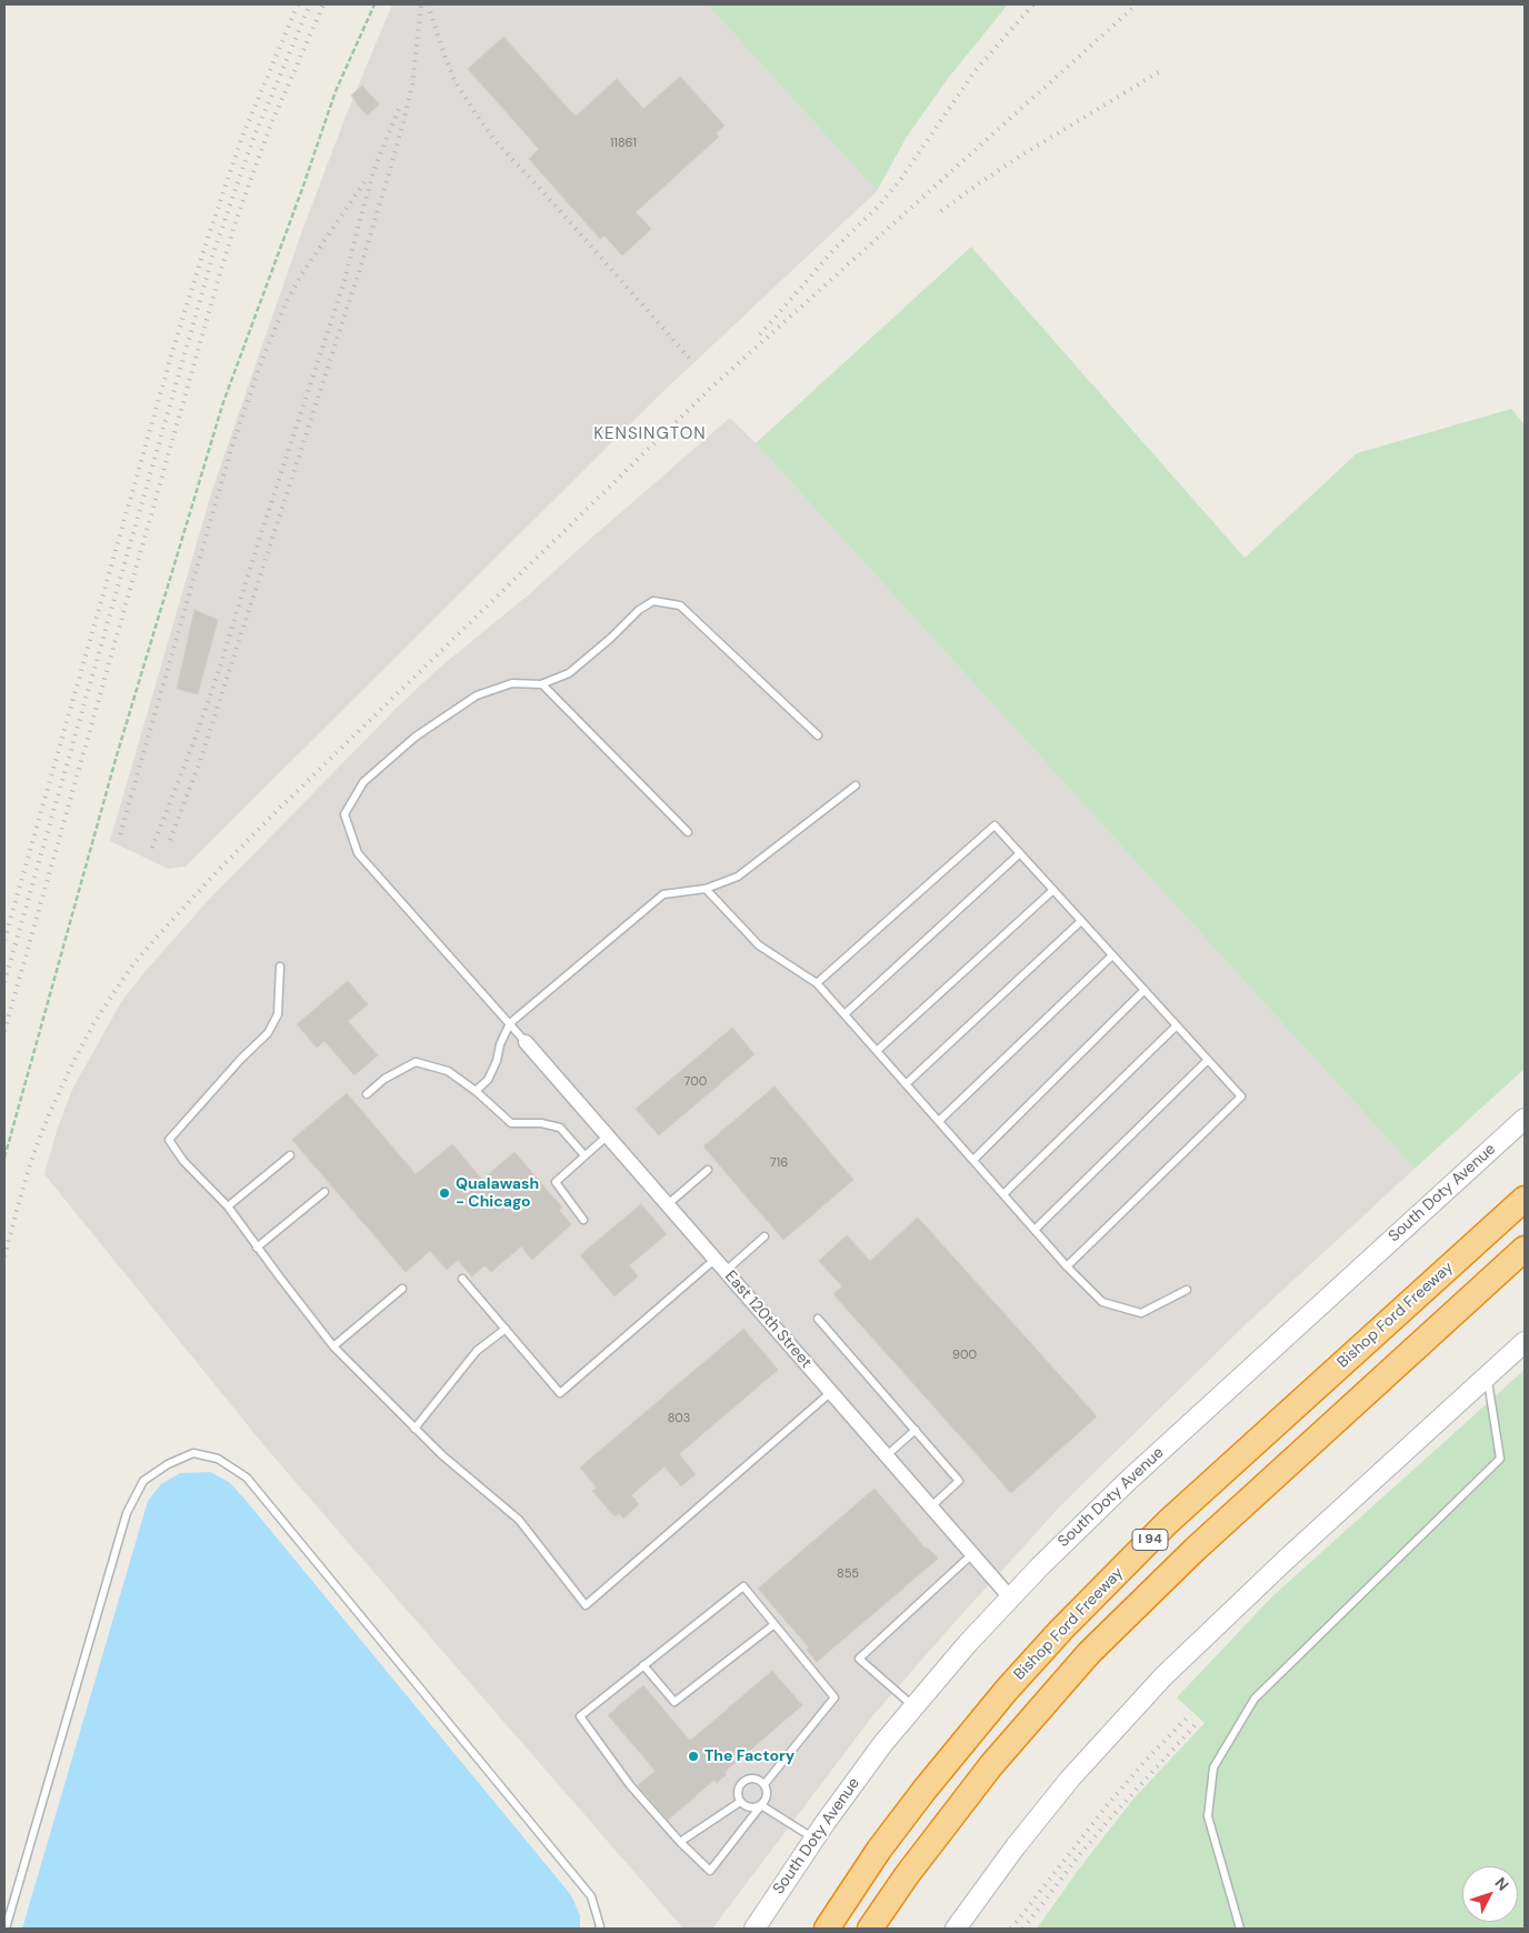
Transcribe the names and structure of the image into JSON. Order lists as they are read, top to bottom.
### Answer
{
  "streets": {
    "highway": ["Bishop Ford Freeway", "I 94"],
    "street": ["South Doty Avenue", "East 120th Street"]
  },
  "crossings": [
    ["South Doty Avenue", "East 120th Street"]
  ],
  "districts": ["KENSINGTON"],
  "places": ["Qualawash - Chicago", "The Factory"],
  "house_numbers": [
    "11861",
    "700",
    "716",
    "900",
    "803",
    "855"
  ],
  "north": "top right"
}
